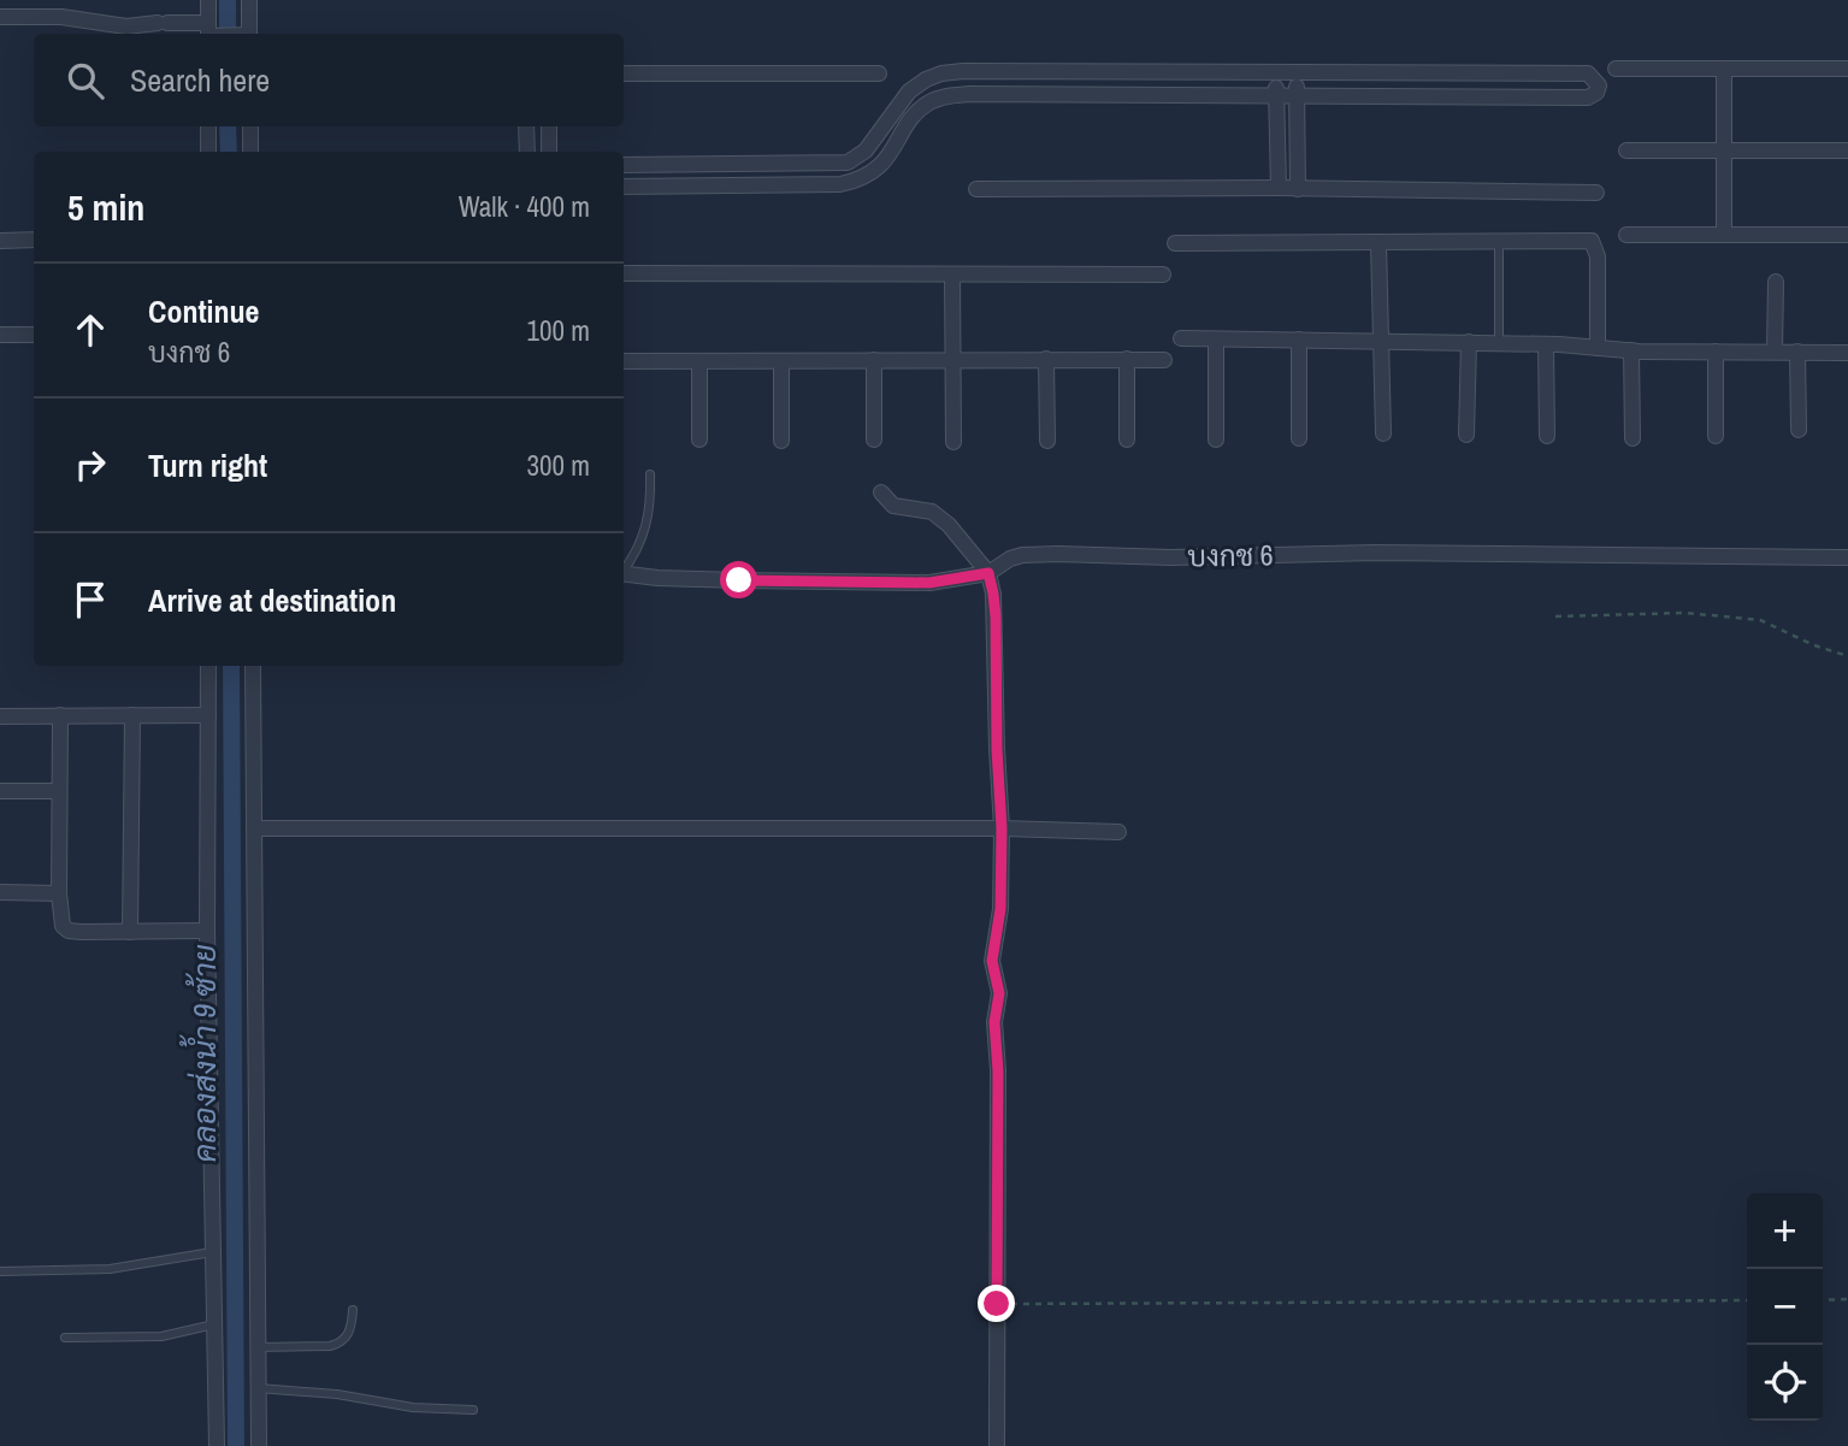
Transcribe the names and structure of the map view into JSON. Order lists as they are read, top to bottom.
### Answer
{
  "streets": {
    "street": ["บงกช 6"]
  },
  "water": ["คลองส่งน้ำ 9 ซ้าย"],
  "page": {
    "search": "Search here",
    "heading": ["5 min", "Walk · 400 m"],
    "list": [
      ["Continue", "บงกช 6", "100 m"],
      ["Turn right", "300 m"],
      "Arrive at destination"
    ],
    "map_buttons": ["+", "−"]
  }
}
